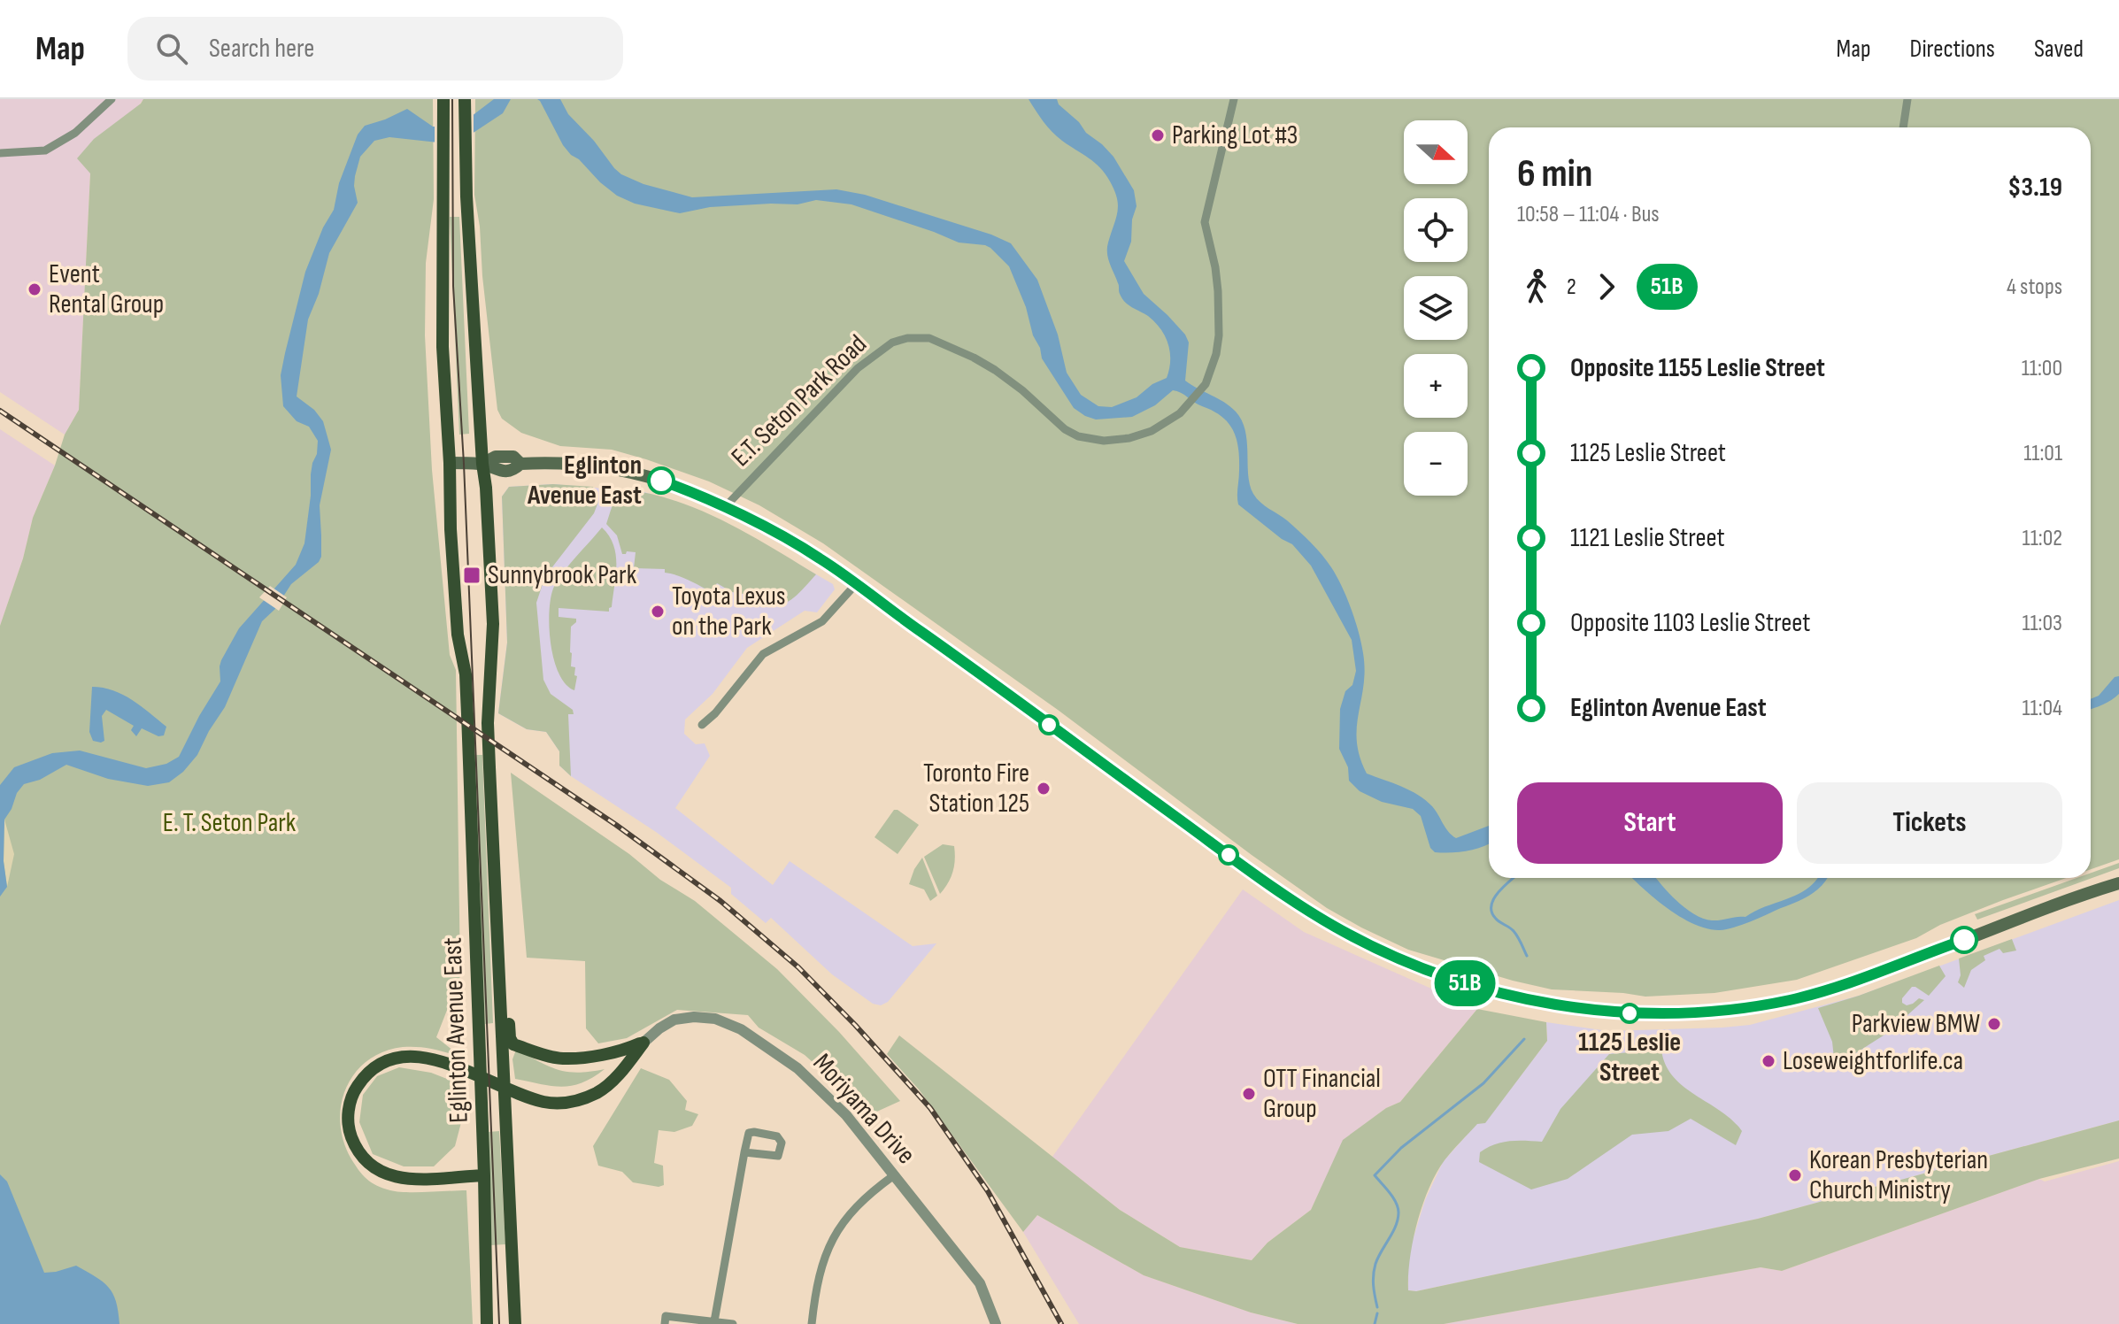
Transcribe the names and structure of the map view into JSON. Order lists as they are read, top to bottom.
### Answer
{
  "streets": {
    "main road": ["Eglinton Avenue East"],
    "street": ["E.T. Seton Park Road", "Moriyama Drive"]
  },
  "parks": ["E. T. Seton Park"],
  "places": {
    "other": [
      "Parking Lot #3",
      "Event Rental Group",
      "Eglinton Avenue East",
      "Toyota Lexus on the Park",
      "Toronto Fire Station 125",
      "1125 Leslie Street",
      "Parkview BMW",
      "Loseweightforlife.ca",
      "OTT Financial Group",
      "Korean Presbyterian Church Ministry"
    ],
    "transit": ["Sunnybrook Park"]
  },
  "lines": ["bus line 51B"],
  "north": "right",
  "page": {
    "header": "Map",
    "search": "Search here",
    "nav": ["Map", "Directions", "Saved"],
    "on_map": "51B",
    "map_buttons": ["+", "−"],
    "heading": ["6 min", "10:58 – 11:04 · Bus", "$3.19"],
    "legs": ["2", "51B", "4 stops"],
    "list": [
      {
        "name": "Opposite 1155 Leslie Street",
        "value": "11:00"
      },
      {
        "name": "1125 Leslie Street",
        "value": "11:01"
      },
      {
        "name": "1121 Leslie Street",
        "value": "11:02"
      },
      {
        "name": "Opposite 1103 Leslie Street",
        "value": "11:03"
      },
      {
        "name": "Eglinton Avenue East",
        "value": "11:04"
      }
    ],
    "buttons": ["Start", "Tickets"]
  }
}
